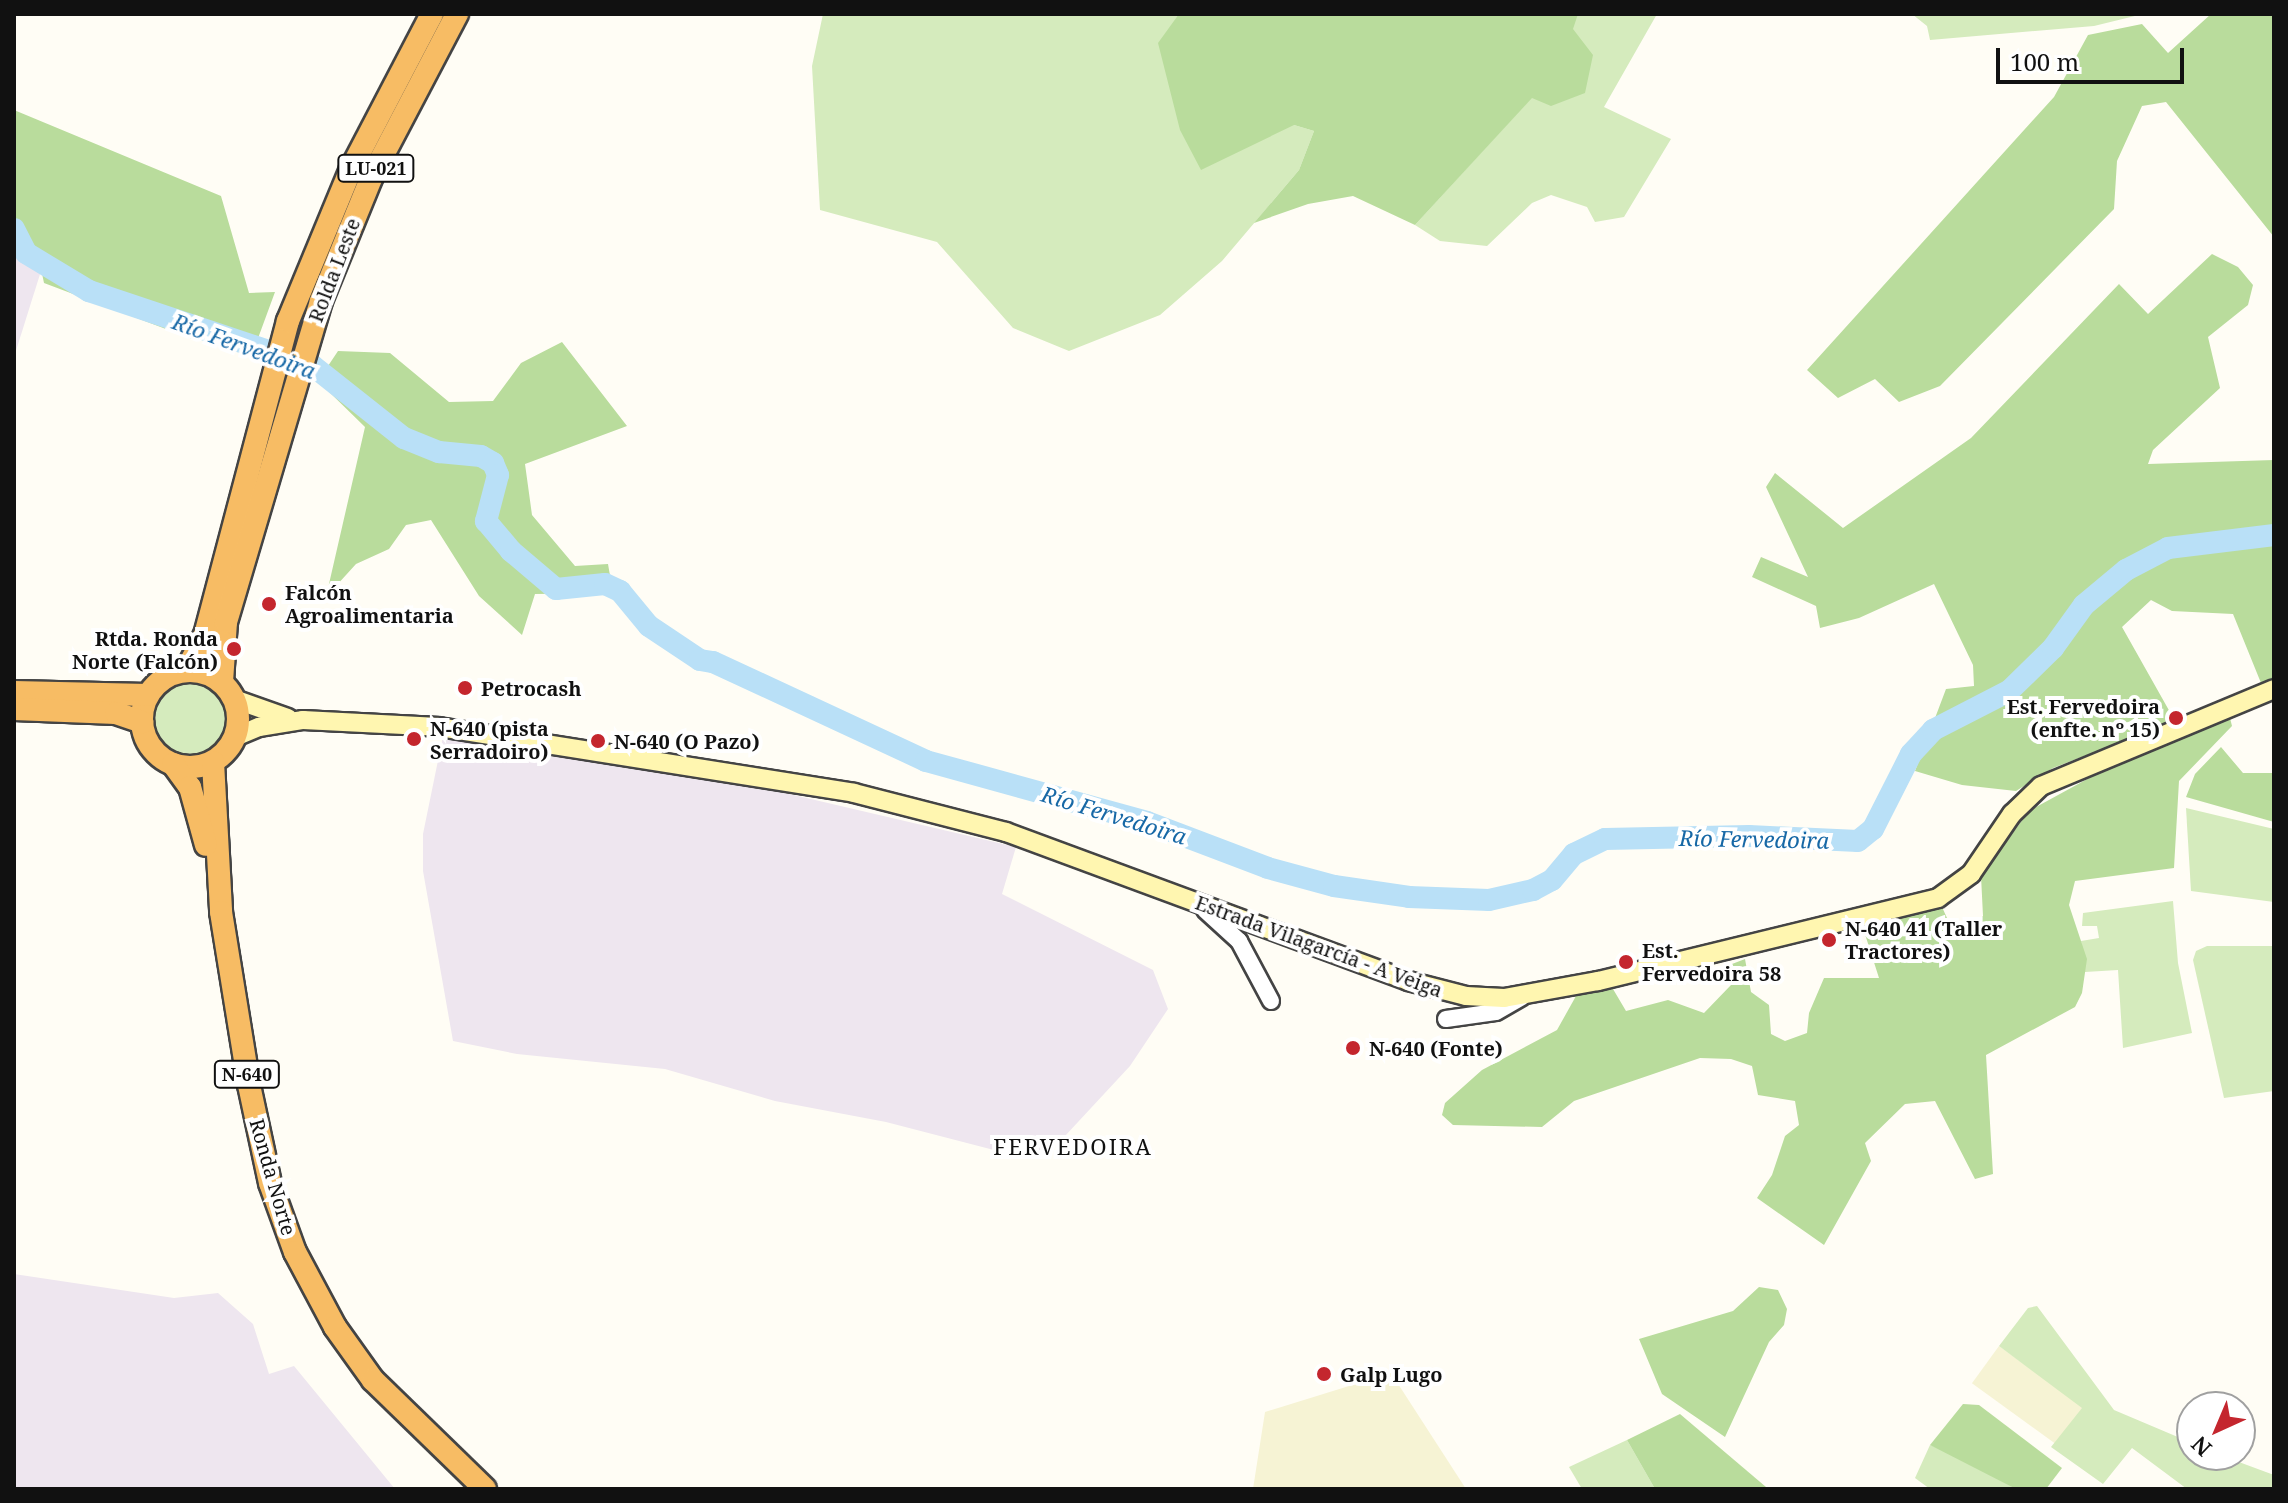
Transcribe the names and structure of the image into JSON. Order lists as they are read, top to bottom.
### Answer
{
  "streets": {
    "highway": [
      "LU-021",
      "Rolda Leste",
      "Estrada Vilagarcía - A Veiga",
      "N-640",
      "Ronda Norte"
    ]
  },
  "crossings": [
    ["Rolda Leste", "Estrada Vilagarcía - A Veiga"],
    ["Rolda Leste", "Ronda Norte"],
    ["Estrada Vilagarcía - A Veiga", "Ronda Norte"]
  ],
  "districts": ["FERVEDOIRA"],
  "water": ["Río Fervedoira"],
  "places": [
    "Falcón Agroalimentaria",
    "Rtda. Ronda Norte (Falcón)",
    "Petrocash",
    "Est. Fervedoira (enfte. nº 15)",
    "N-640 (pista Serradoiro)",
    "N-640 (O Pazo)",
    "N-640 41 (Taller Tractores)",
    "Est. Fervedoira 58",
    "N-640 (Fonte)",
    "Galp Lugo"
  ],
  "scale_bar": "100 m",
  "north": "bottom left"
}
